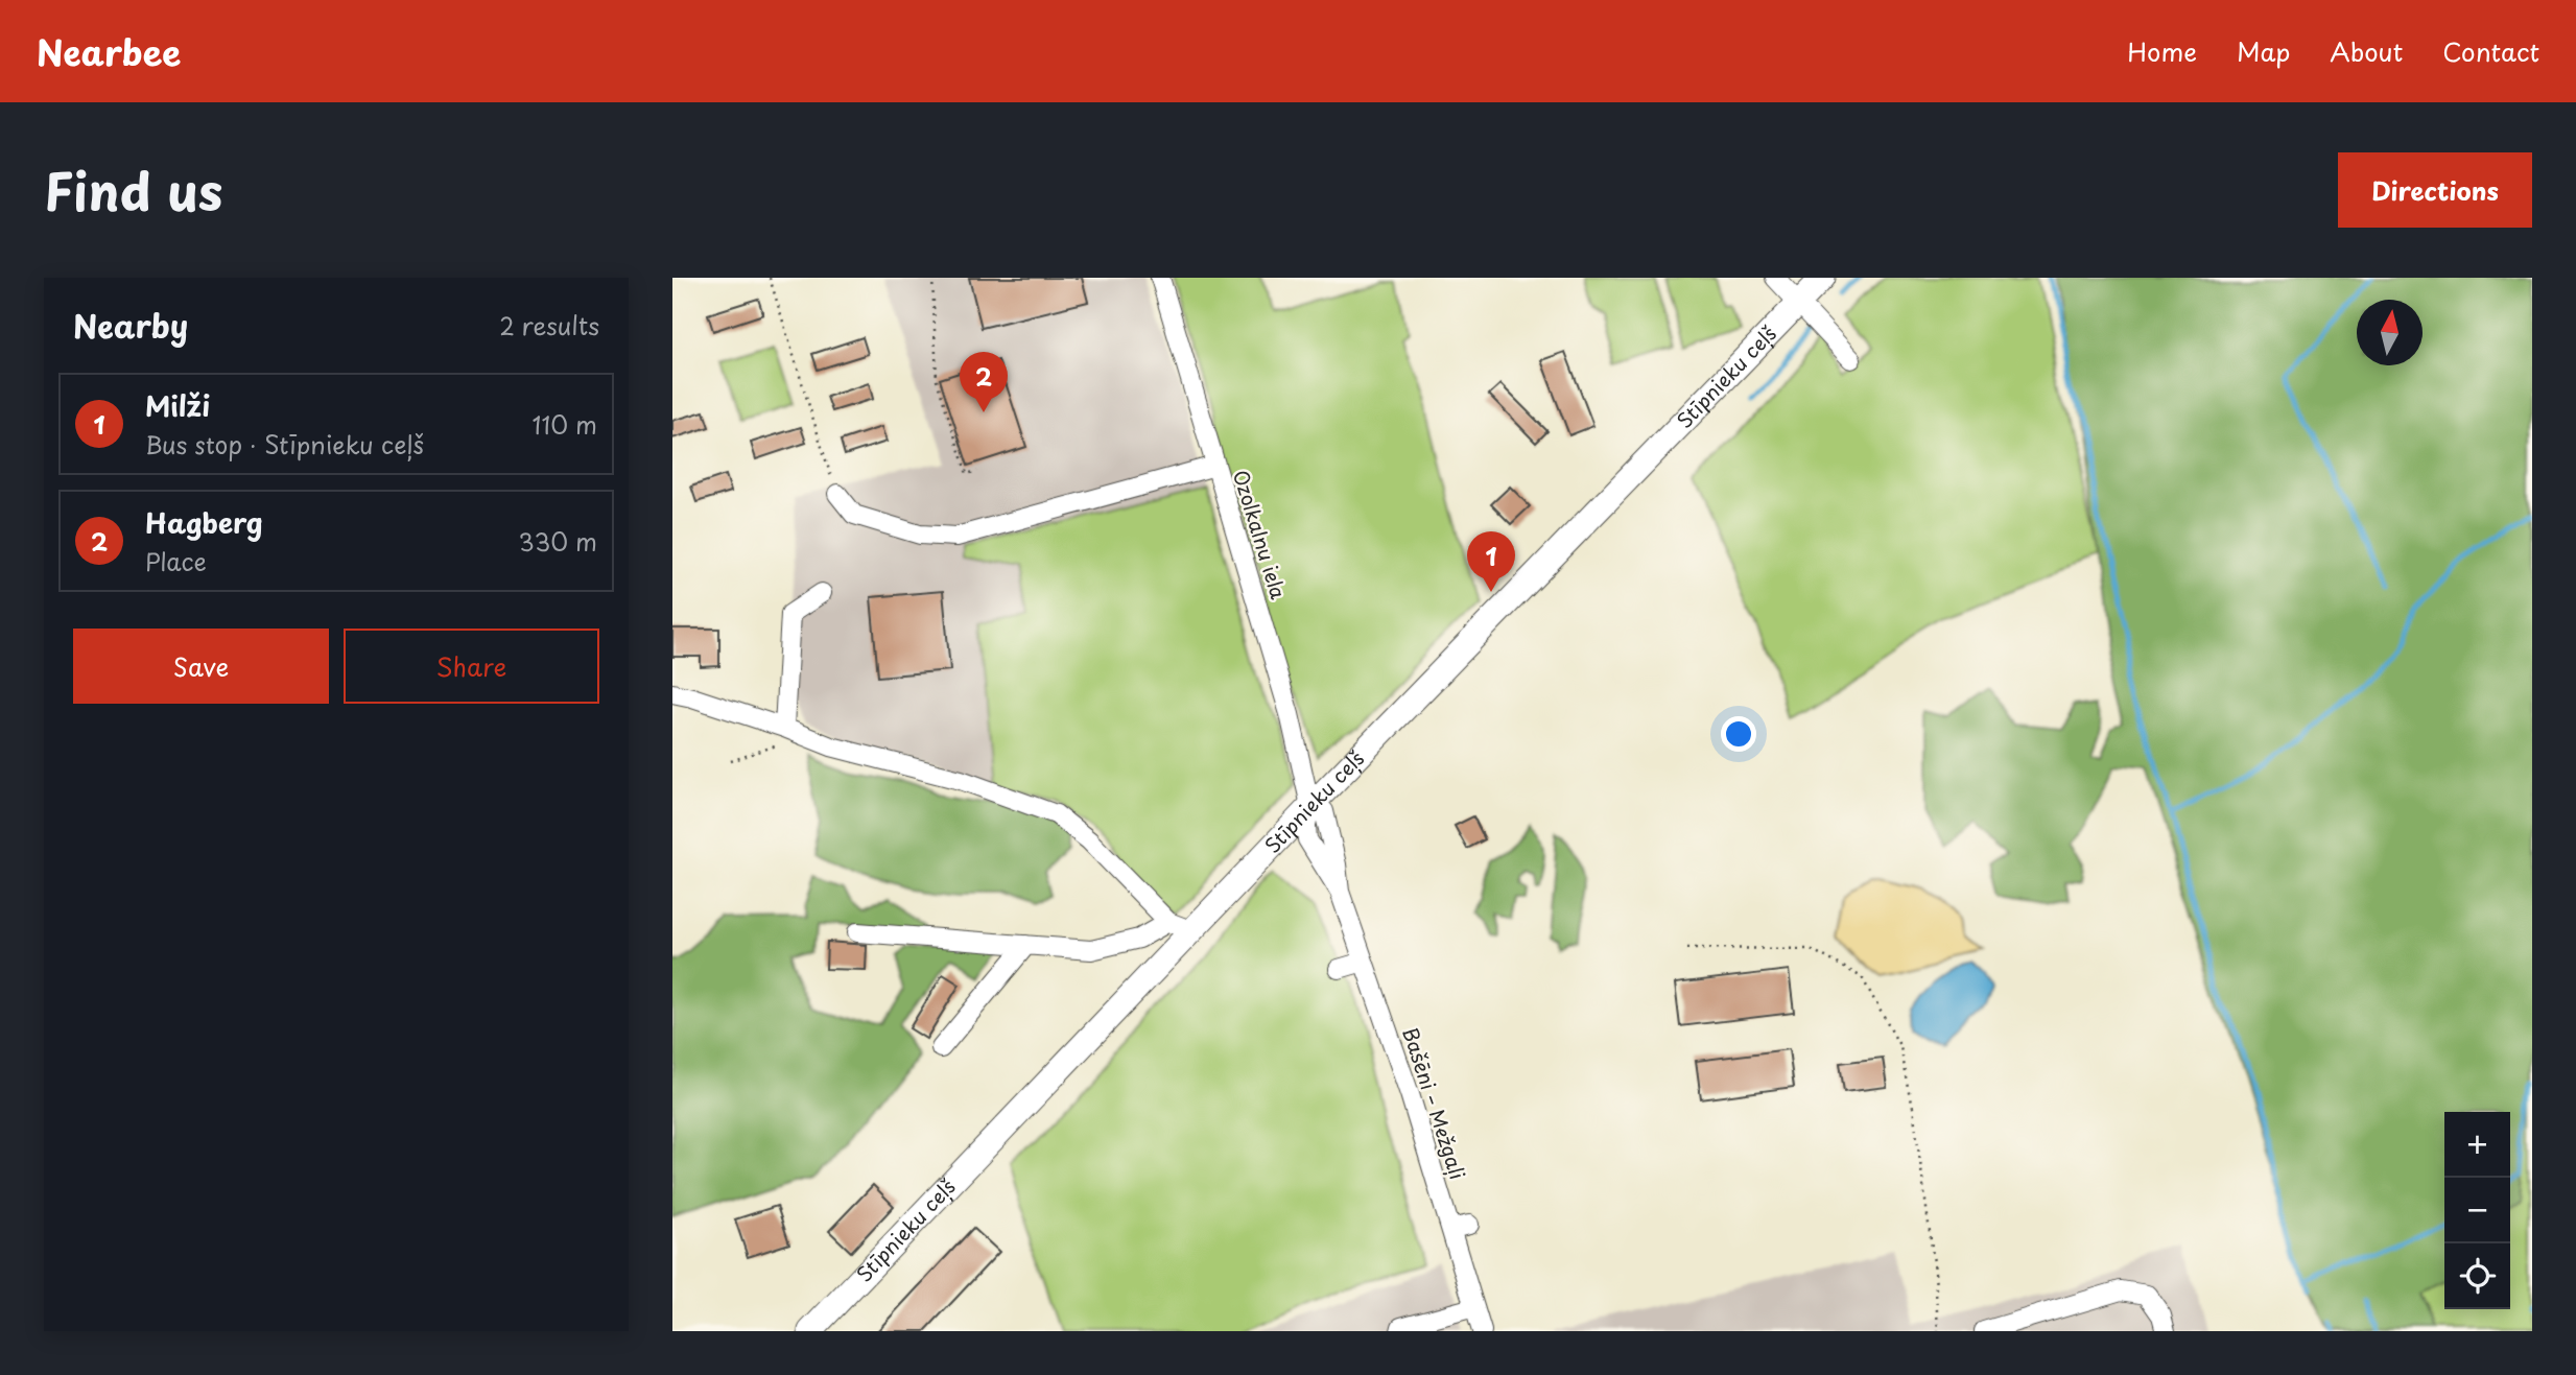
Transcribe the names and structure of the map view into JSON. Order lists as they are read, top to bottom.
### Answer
{
  "streets": {
    "main road": ["Stīpnieku ceļš"],
    "street": ["Ozolkalnu iela", "Bašēni – Mežgaļi"]
  },
  "crossings": [
    ["Stīpnieku ceļš", "Ozolkalnu iela"],
    ["Stīpnieku ceļš", "Bašēni – Mežgaļi"],
    ["Ozolkalnu iela", "Bašēni – Mežgaļi"]
  ],
  "north": "top",
  "page": {
    "header": "Nearbee",
    "nav": [
      "Home",
      "Map",
      "About",
      "Contact"
    ],
    "title": "Find us",
    "buttons": [
      "Directions",
      ["Save", "Share"]
    ],
    "heading": ["Nearby", "2 results"],
    "pins": ["2", "1"],
    "list": [
      {
        "mark": "1",
        "name": "Milži",
        "note": "Bus stop · Stīpnieku ceļš",
        "value": "110 m"
      },
      {
        "mark": "2",
        "name": "Hagberg",
        "note": "Place",
        "value": "330 m"
      }
    ],
    "map_buttons": ["+", "−"]
  }
}
